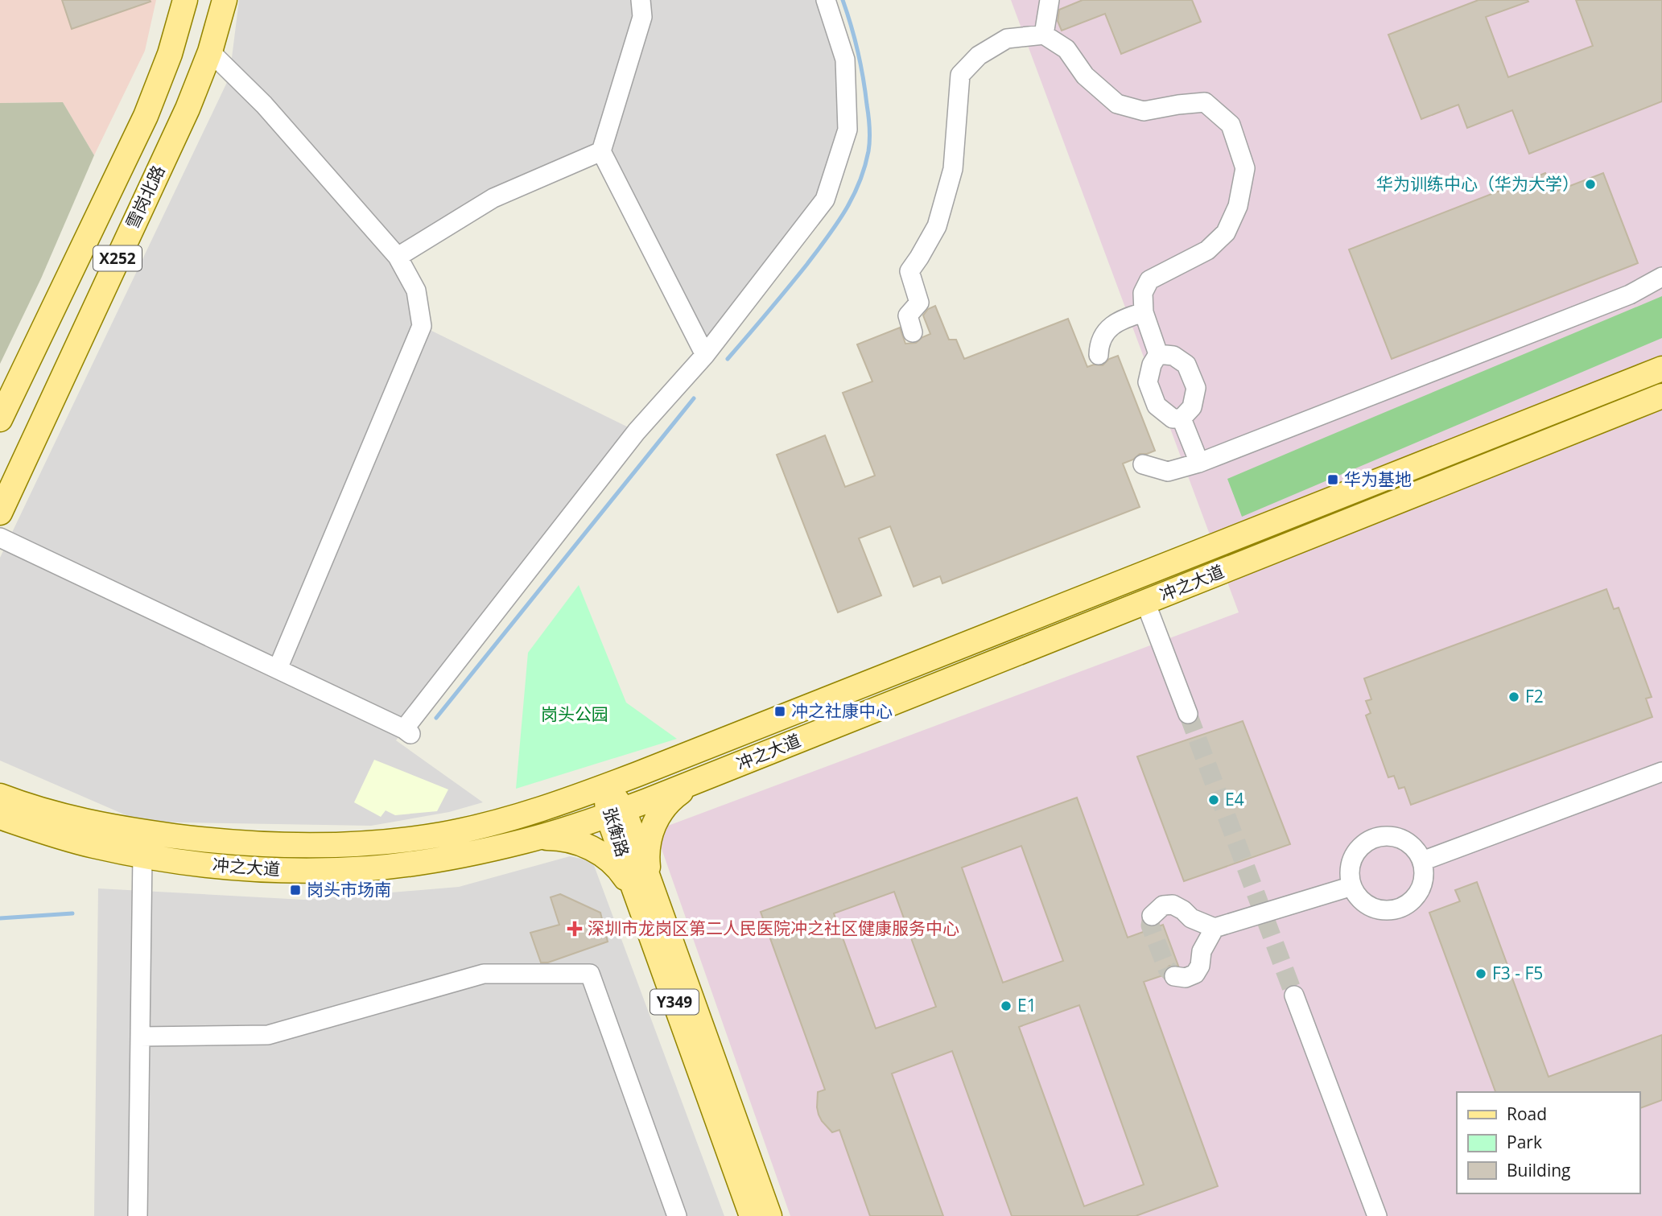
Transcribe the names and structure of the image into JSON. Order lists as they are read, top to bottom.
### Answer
{
  "streets": {
    "main road": [
      "雪岗北路",
      "X252",
      "冲之大道",
      "张衡路",
      "Y349"
    ]
  },
  "crossings": [
    ["冲之大道", "张衡路"]
  ],
  "parks": ["岗头公园"],
  "places": {
    "other": [
      "华为训练中心（华为大学）",
      "F2",
      "E4",
      "F3 - F5",
      "E1"
    ],
    "transit": ["华为基地", "冲之社康中心", "岗头市场南"],
    "health": ["深圳市龙岗区第二人民医院冲之社区健康服务中心"]
  },
  "legend": ["Road", "Park", "Building"]
}
